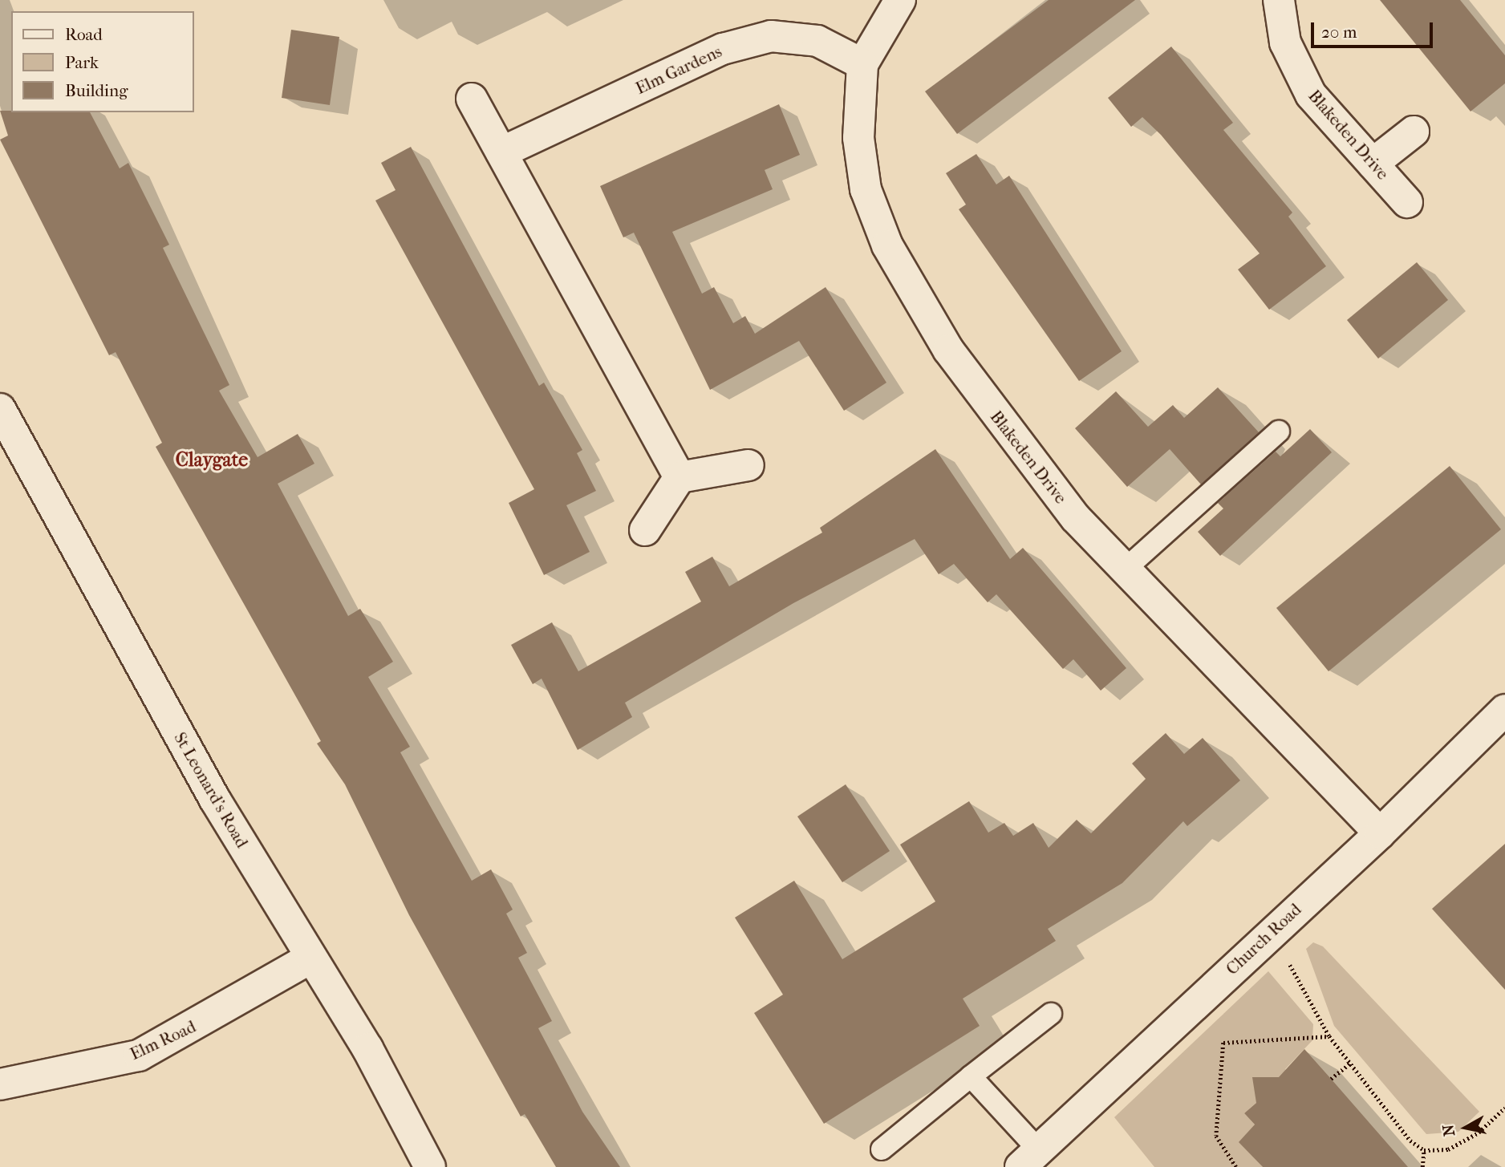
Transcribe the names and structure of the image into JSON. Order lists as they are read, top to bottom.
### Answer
{
  "streets": {
    "street": [
      "Elm Gardens",
      "Blakeden Drive",
      "St Leonard's Road",
      "Church Road",
      "Elm Road"
    ]
  },
  "crossings": [
    ["Elm Gardens", "Blakeden Drive"],
    ["Blakeden Drive", "Church Road"],
    ["St Leonard's Road", "Elm Road"]
  ],
  "districts": ["Claygate"],
  "legend": ["Road", "Park", "Building"],
  "scale_bar": "20 m",
  "north": "left"
}
